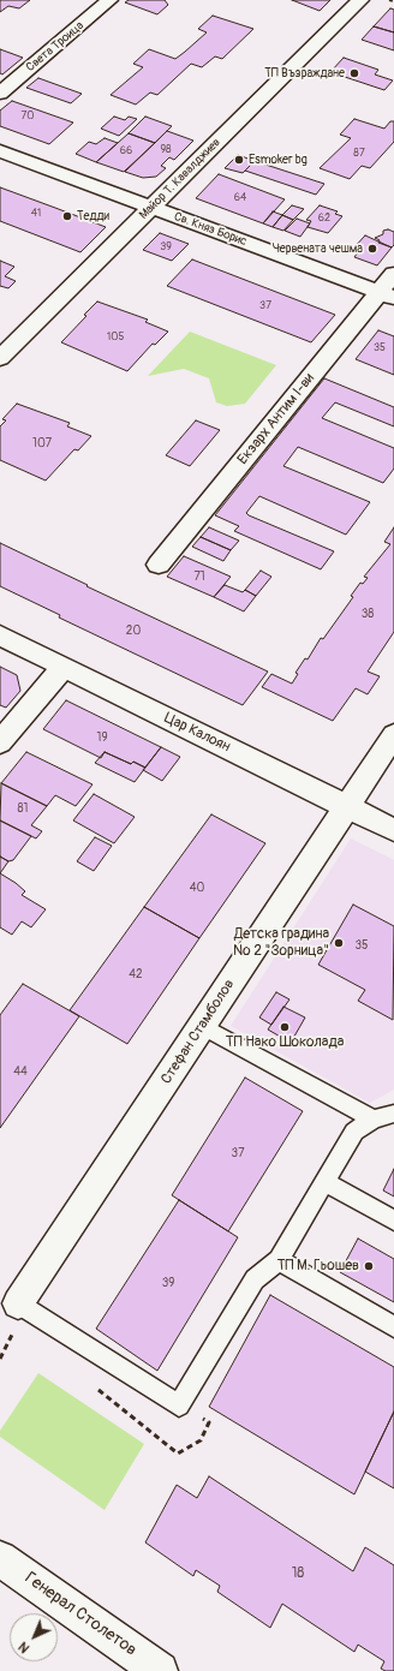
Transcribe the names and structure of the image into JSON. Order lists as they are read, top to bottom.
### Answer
{
  "streets": {
    "street": [
      "Света Троица",
      "Майор Т. Кавалджиев",
      "Св. Княз Борис",
      "Екзарх Антим I-ви",
      "Цар Калоян",
      "Стефан Стамболов",
      "Генерал Столетов"
    ]
  },
  "crossings": [
    ["Майор Т. Кавалджиев", "Св. Княз Борис"],
    ["Св. Княз Борис", "Екзарх Антим I-ви"],
    ["Цар Калоян", "Стефан Стамболов"]
  ],
  "places": [
    "ТП Възраждане",
    "Esmoker bg",
    "Тедди",
    "Червената чешма",
    "Детска градина № 2 \"Зорница\"",
    "ТП Нако Шоколада",
    "ТП М. Гьошев"
  ],
  "house_numbers": [
    "70",
    "98",
    "66",
    "87",
    "64",
    "41",
    "62",
    "39",
    "37",
    "105",
    "35",
    "107",
    "71",
    "38",
    "20",
    "19",
    "81",
    "40",
    "35",
    "42",
    "44",
    "37",
    "39",
    "18"
  ],
  "north": "bottom left"
}
